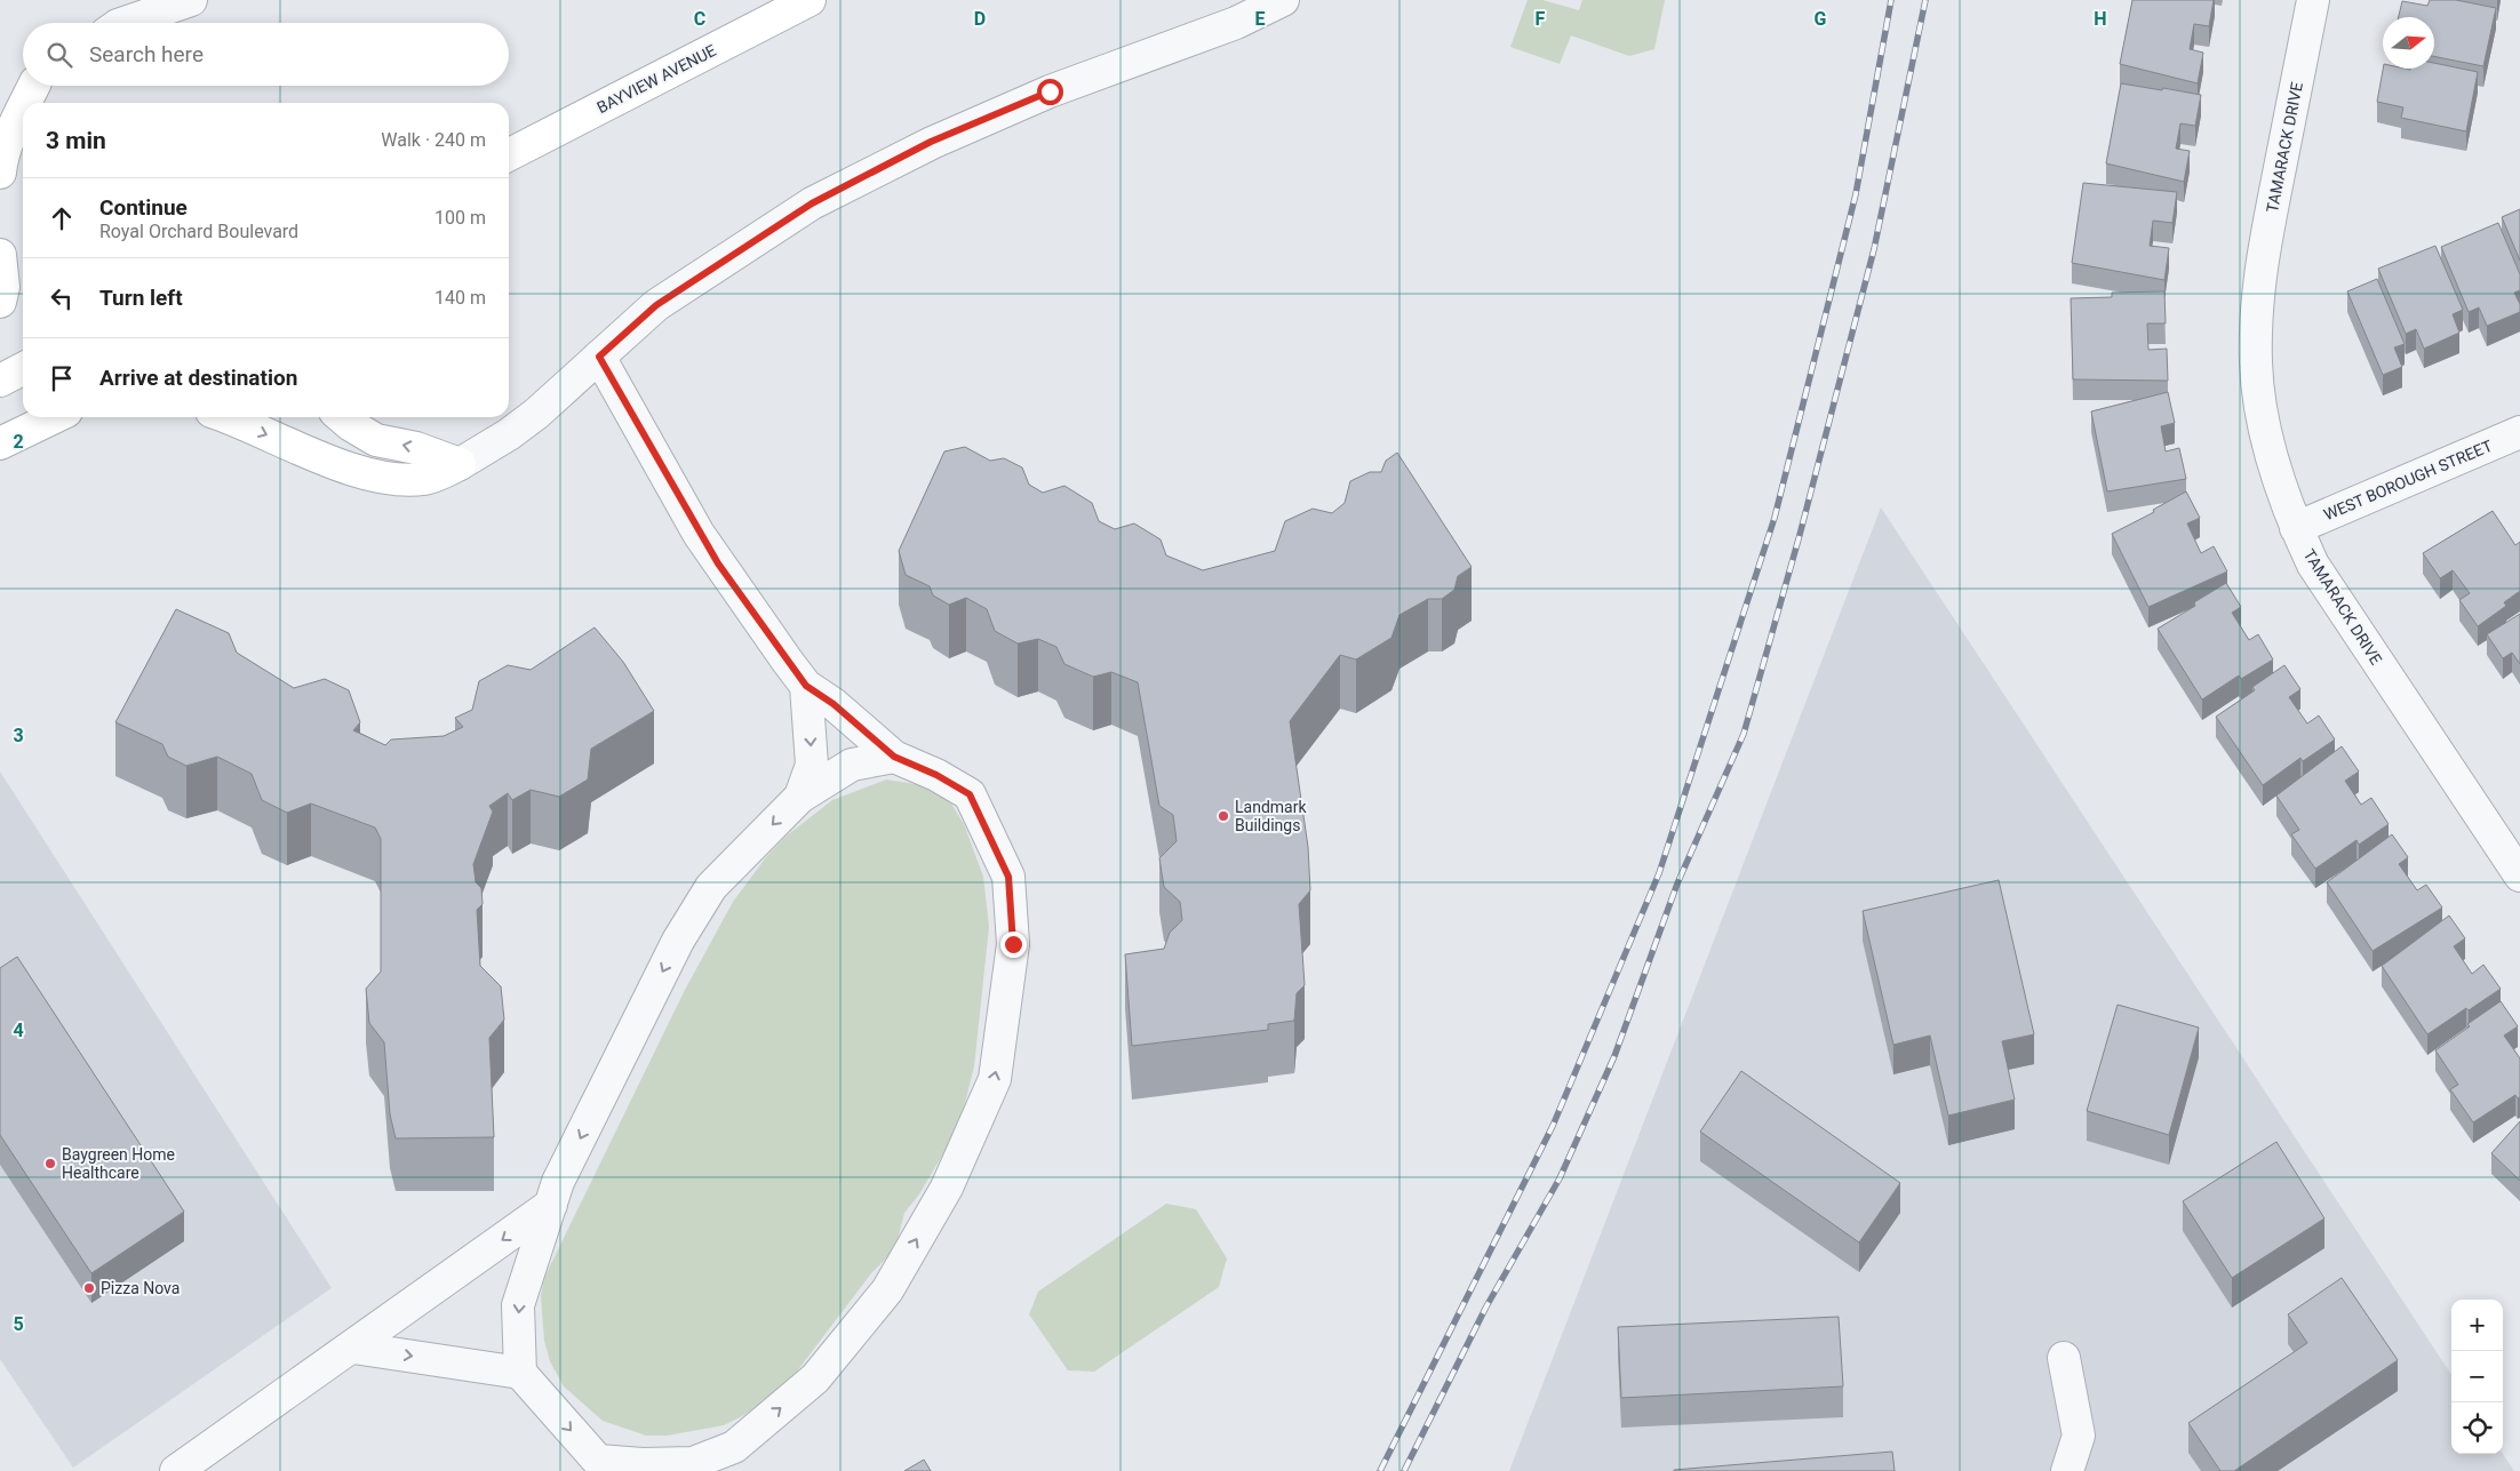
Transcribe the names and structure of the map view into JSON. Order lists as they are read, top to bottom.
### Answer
{
  "streets": {
    "main road": ["BAYVIEW AVENUE"],
    "street": ["TAMARACK DRIVE", "WEST BOROUGH STREET"]
  },
  "crossings": [
    ["TAMARACK DRIVE", "WEST BOROUGH STREET"]
  ],
  "places": ["Landmark Buildings", "Baygreen Home Healthcare", "Pizza Nova"],
  "north": "right",
  "page": {
    "search": "Search here",
    "heading": ["3 min", "Walk · 240 m"],
    "list": [
      ["Continue", "Royal Orchard Boulevard", "100 m"],
      ["Turn left", "140 m"],
      "Arrive at destination"
    ],
    "map_buttons": ["+", "−"]
  },
  "grid": {
    "columns": [
      "C",
      "D",
      "E",
      "F",
      "G",
      "H"
    ],
    "rows": [
      "2",
      "3",
      "4",
      "5"
    ]
  }
}
